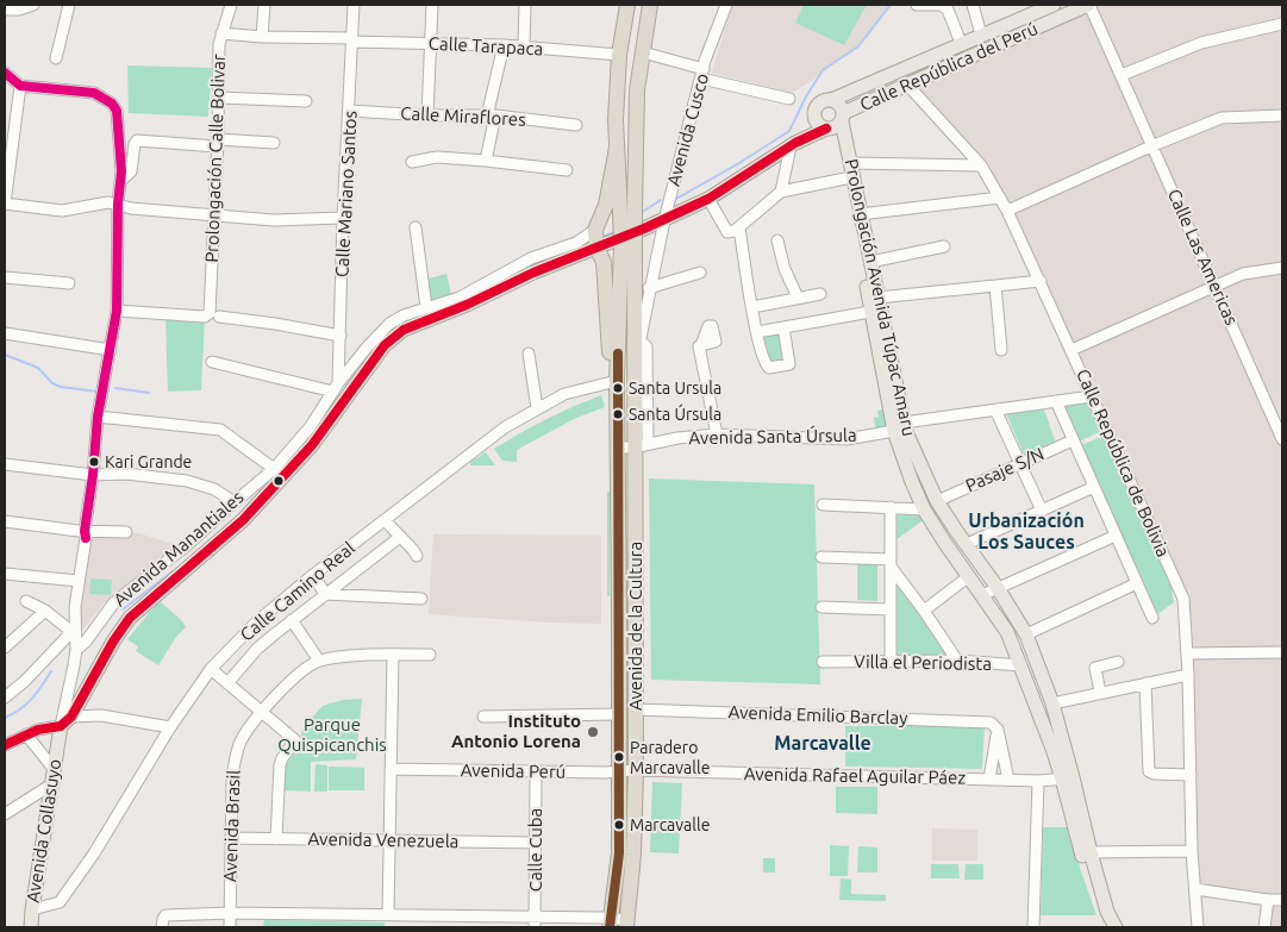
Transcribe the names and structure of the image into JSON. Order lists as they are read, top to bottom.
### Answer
{
  "streets": {
    "highway": ["Avenida de la Cultura"],
    "main road": [
      "Calle República del Perú",
      "Prolongación Avenida Túpac Amaru",
      "Avenida Manantiales",
      "Avenida Collasuyo"
    ],
    "street": [
      "Calle Tarapaca",
      "Calle Miraflores",
      "Avenida Cusco",
      "Prolongación Calle Bolivar",
      "Calle Mariano Santos",
      "Calle Las Americas",
      "Avenida Santa Úrsula",
      "Calle República de Bolivia",
      "Pasaje S/N",
      "Calle Camino Real",
      "Villa el Periodista",
      "Avenida Emilio Barclay",
      "Avenida Perú",
      "Avenida Rafael Aguilar Páez",
      "Avenida Brasil",
      "Avenida Venezuela",
      "Calle Cuba"
    ]
  },
  "crossings": [
    ["Calle Tarapaca", "Prolongación Calle Bolivar"],
    ["Calle Tarapaca", "Calle Mariano Santos"],
    ["Calle Tarapaca", "Avenida de la Cultura"],
    ["Calle República del Perú", "Calle Las Americas"],
    ["Calle República del Perú", "Prolongación Avenida Túpac Amaru"],
    ["Calle República del Perú", "Calle República de Bolivia"],
    ["Calle República del Perú", "Avenida Manantiales"],
    ["Calle Miraflores", "Calle Mariano Santos"],
    ["Avenida Cusco", "Avenida Manantiales"],
    ["Avenida Cusco", "Avenida de la Cultura"],
    ["Calle Mariano Santos", "Avenida Manantiales"],
    ["Prolongación Avenida Túpac Amaru", "Avenida Santa Úrsula"],
    ["Prolongación Avenida Túpac Amaru", "Pasaje S/N"],
    ["Prolongación Avenida Túpac Amaru", "Villa el Periodista"],
    ["Prolongación Avenida Túpac Amaru", "Avenida Rafael Aguilar Páez"],
    ["Avenida Santa Úrsula", "Calle República de Bolivia"],
    ["Avenida Santa Úrsula", "Avenida de la Cultura"],
    ["Avenida Manantiales", "Avenida de la Cultura"],
    ["Avenida Manantiales", "Avenida Collasuyo"],
    ["Calle Camino Real", "Avenida de la Cultura"],
    ["Calle Camino Real", "Avenida Collasuyo"],
    ["Avenida de la Cultura", "Avenida Emilio Barclay"],
    ["Avenida de la Cultura", "Avenida Perú"],
    ["Avenida de la Cultura", "Avenida Rafael Aguilar Páez"],
    ["Avenida Perú", "Avenida Rafael Aguilar Páez"],
    ["Avenida Perú", "Calle Cuba"],
    ["Avenida Brasil", "Avenida Venezuela"],
    ["Avenida Venezuela", "Calle Cuba"]
  ],
  "districts": ["Urbanización Los Sauces", "Marcavalle"],
  "parks": ["Parque Quispicanchis"],
  "places": [
    "Santa Ursula",
    "Santa Úrsula",
    "Kari Grande",
    "Instituto Antonio Lorena",
    "Paradero Marcavalle",
    "Marcavalle"
  ]
}
